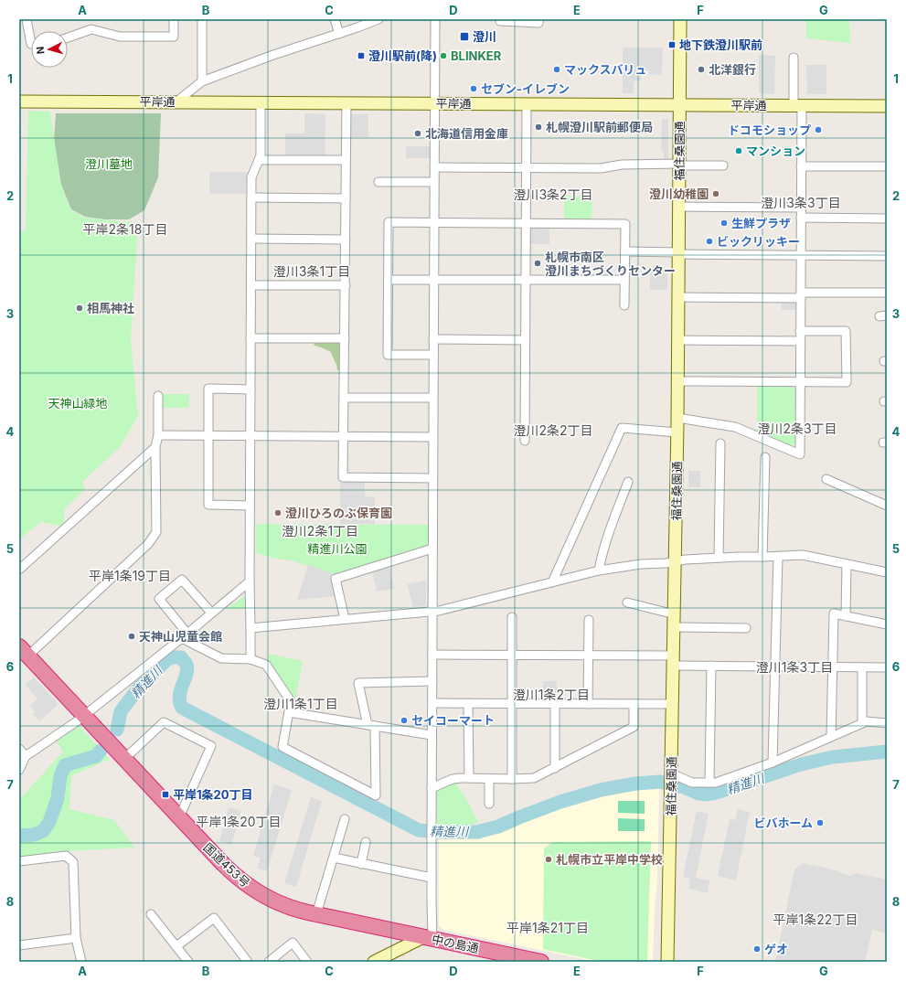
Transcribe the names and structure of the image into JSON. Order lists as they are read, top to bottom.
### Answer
{
  "streets": {
    "highway": ["国道453号", "中の島通"],
    "street": ["平岸通", "福住桑園通"]
  },
  "crossings": [
    ["平岸通", "福住桑園通"],
    ["国道453号", "中の島通"]
  ],
  "districts": [
    "澄川3条2丁目",
    "澄川3条3丁目",
    "平岸2条18丁目",
    "澄川3条1丁目",
    "澄川2条3丁目",
    "澄川2条2丁目",
    "澄川2条1丁目",
    "平岸1条19丁目",
    "澄川1条3丁目",
    "澄川1条2丁目",
    "澄川1条1丁目",
    "平岸1条20丁目",
    "平岸1条22丁目",
    "平岸1条21丁目"
  ],
  "water": ["精進川"],
  "parks": ["澄川墓地", "天神山緑地", "精進川公園"],
  "places": {
    "transit": [
      "澄川",
      "地下鉄澄川駅前",
      "澄川駅前(降)",
      "平岸1条20丁目"
    ],
    "other": [
      "BLINKER",
      "マックスバリュ",
      "北洋銀行",
      "セブン-イレブン",
      "札幌澄川駅前郵便局",
      "ドコモショップ",
      "北海道信用金庫",
      "マンション",
      "澄川幼稚園",
      "生鮮プラザ",
      "ビックリッキー",
      "札幌市南区 澄川まちづくりセンター",
      "相馬神社",
      "澄川ひろのぶ保育園",
      "天神山児童会館",
      "セイコーマート",
      "ビバホーム",
      "札幌市立平岸中学校",
      "ゲオ"
    ]
  },
  "north": "left",
  "grid": {
    "columns": [
      "A",
      "B",
      "C",
      "D",
      "E",
      "F",
      "G"
    ],
    "rows": [
      "1",
      "2",
      "3",
      "4",
      "5",
      "6",
      "7",
      "8"
    ]
  }
}
